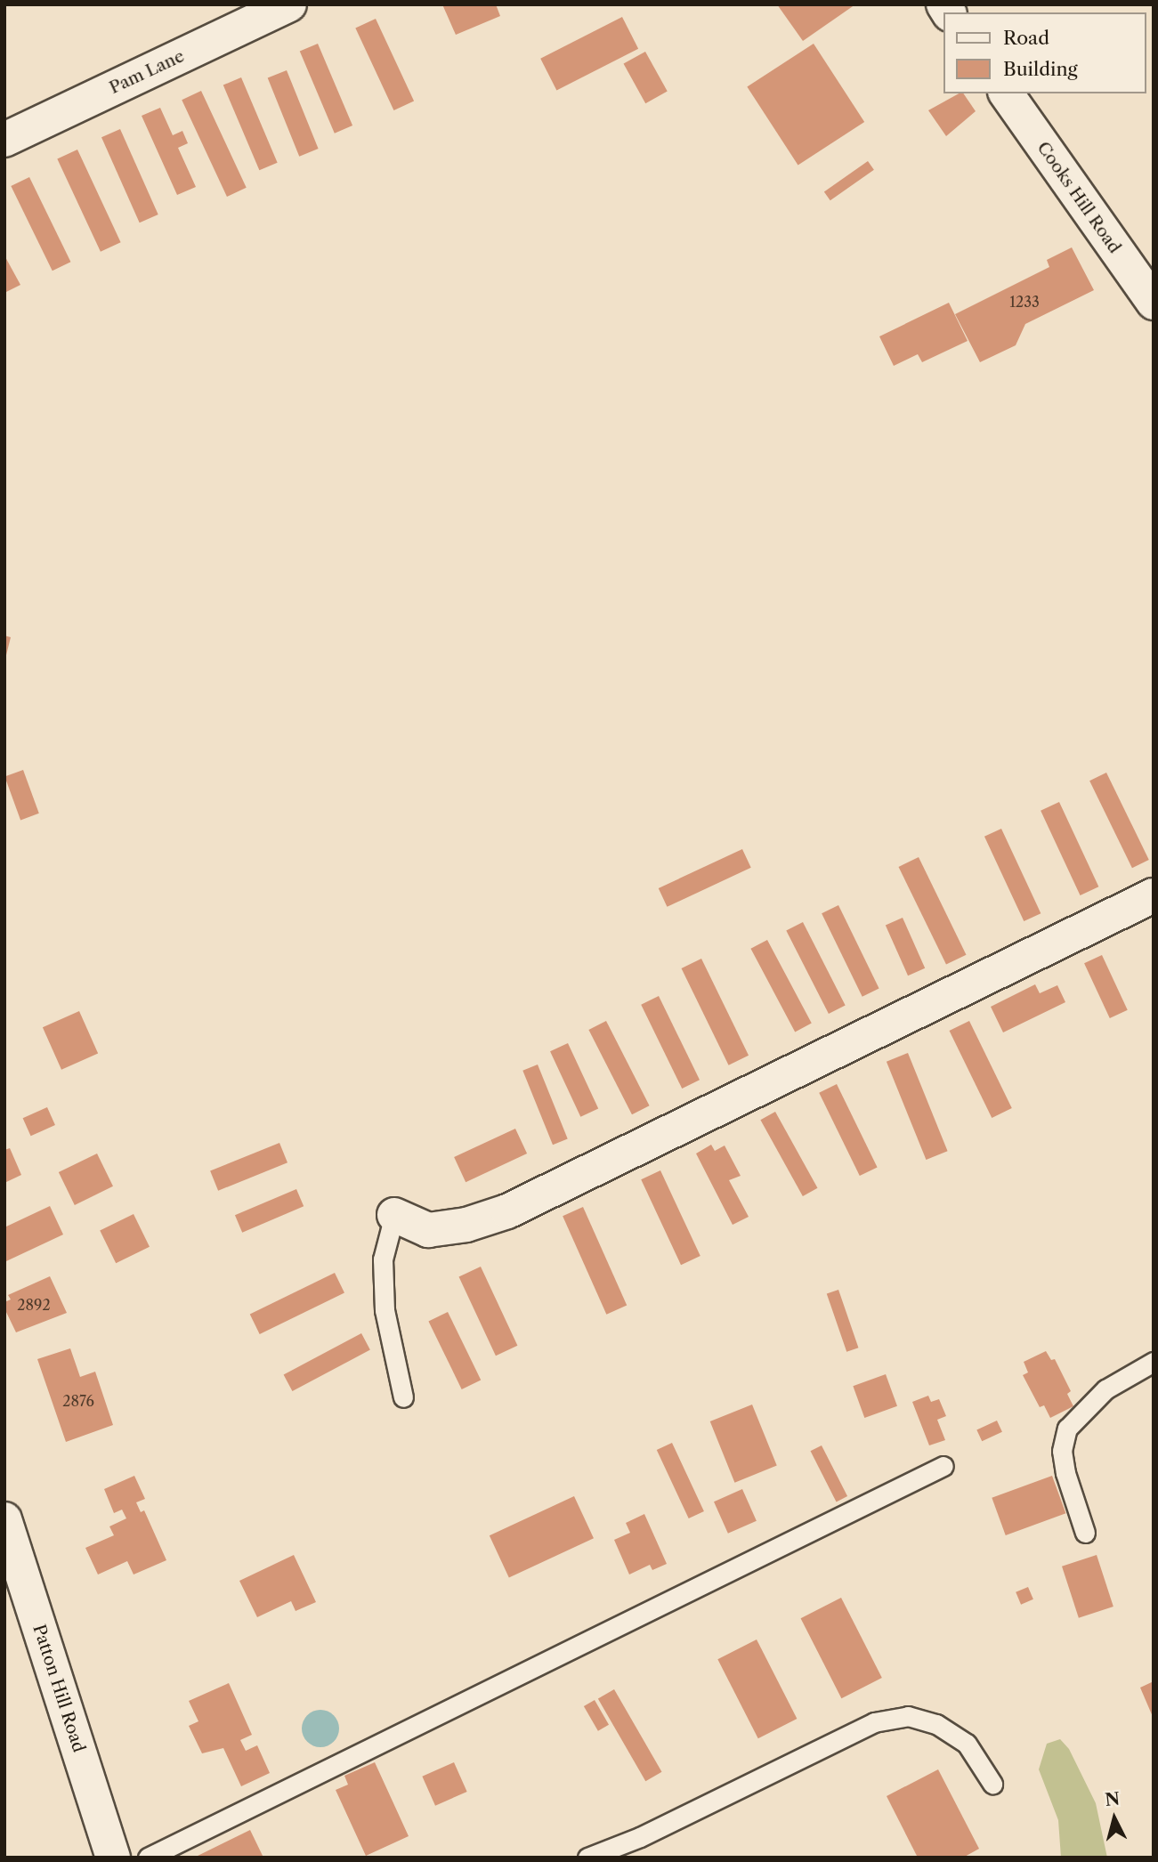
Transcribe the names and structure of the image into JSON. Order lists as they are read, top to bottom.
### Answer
{
  "streets": {
    "street": ["Pam Lane", "Cooks Hill Road", "Patton Hill Road"]
  },
  "house_numbers": ["1233", "2892", "2876"],
  "legend": ["Road", "Building"],
  "north": "top"
}
